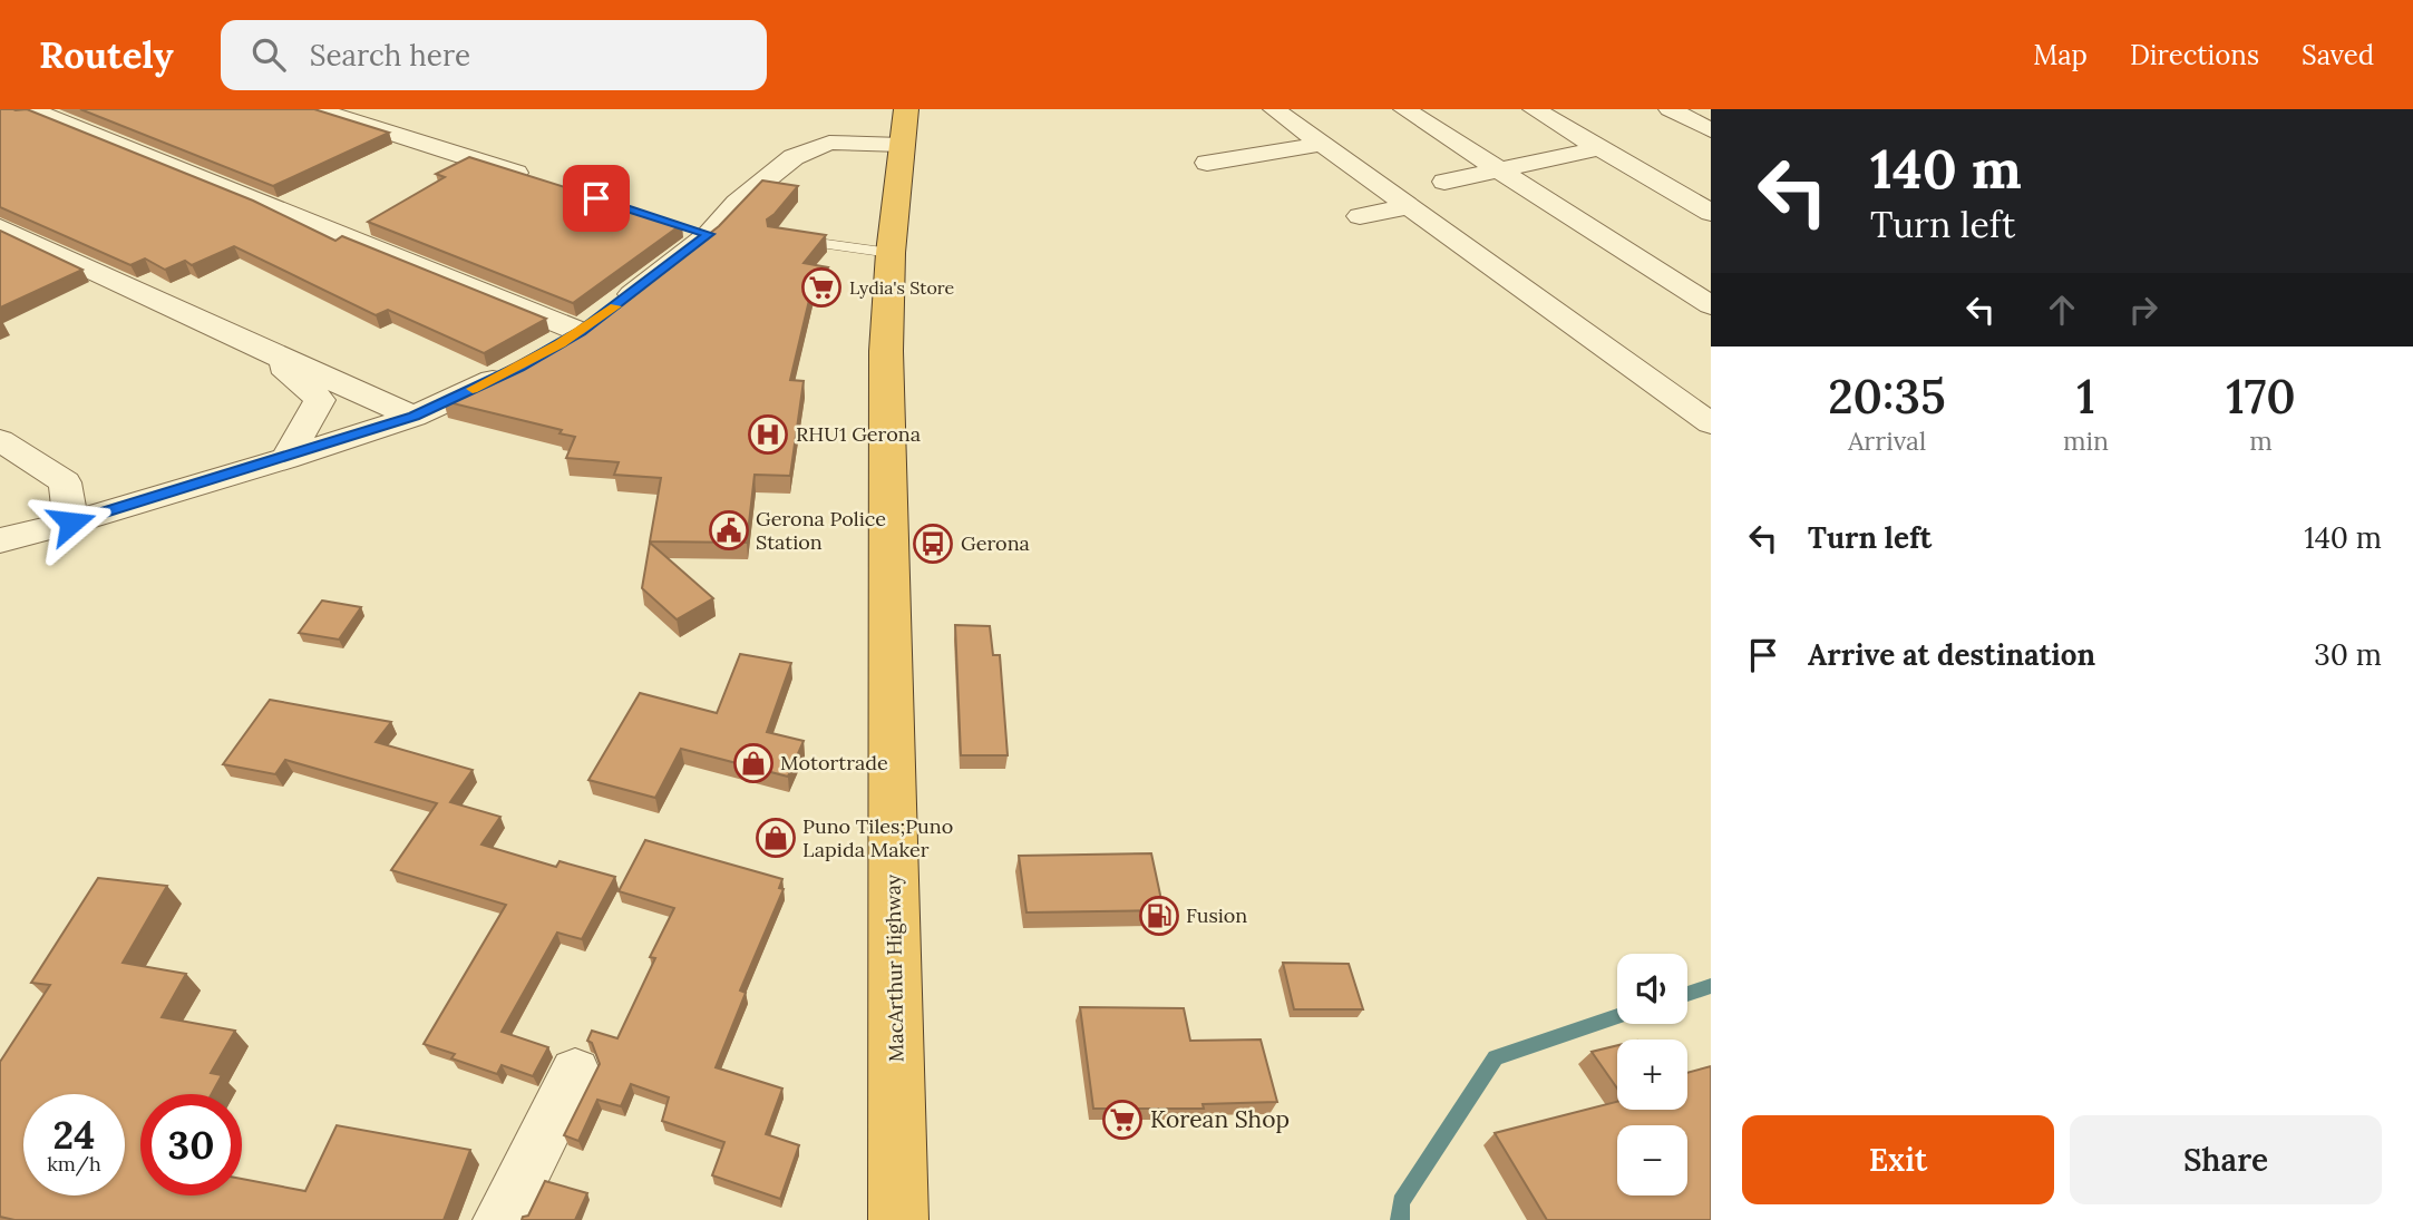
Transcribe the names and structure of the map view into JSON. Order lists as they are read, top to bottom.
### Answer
{
  "streets": {
    "highway": ["MacArthur Highway"]
  },
  "places": {
    "supermarket": ["Lydia's Store", "Korean Shop"],
    "hospital": ["RHU1 Gerona"],
    "public building": ["Gerona Police Station"],
    "bus stop": ["Gerona"],
    "shop": ["Motortrade", "Puno Tiles;Puno Lapida Maker"],
    "fuel station": ["Fusion"]
  },
  "page": {
    "header": "Routely",
    "search": "Search here",
    "nav": ["Map", "Directions", "Saved"],
    "turn": ["140 m", "Turn left"],
    "eta": [
      "20:35",
      "Arrival",
      "1",
      "min",
      "170",
      "m"
    ],
    "list": [
      {
        "name": "Turn left",
        "value": "140 m"
      },
      {
        "name": "Arrive at destination",
        "value": "30 m"
      }
    ],
    "map_buttons": ["+", "−"],
    "speed": "24 km/h",
    "limit": "30",
    "buttons": ["Exit", "Share"]
  }
}
